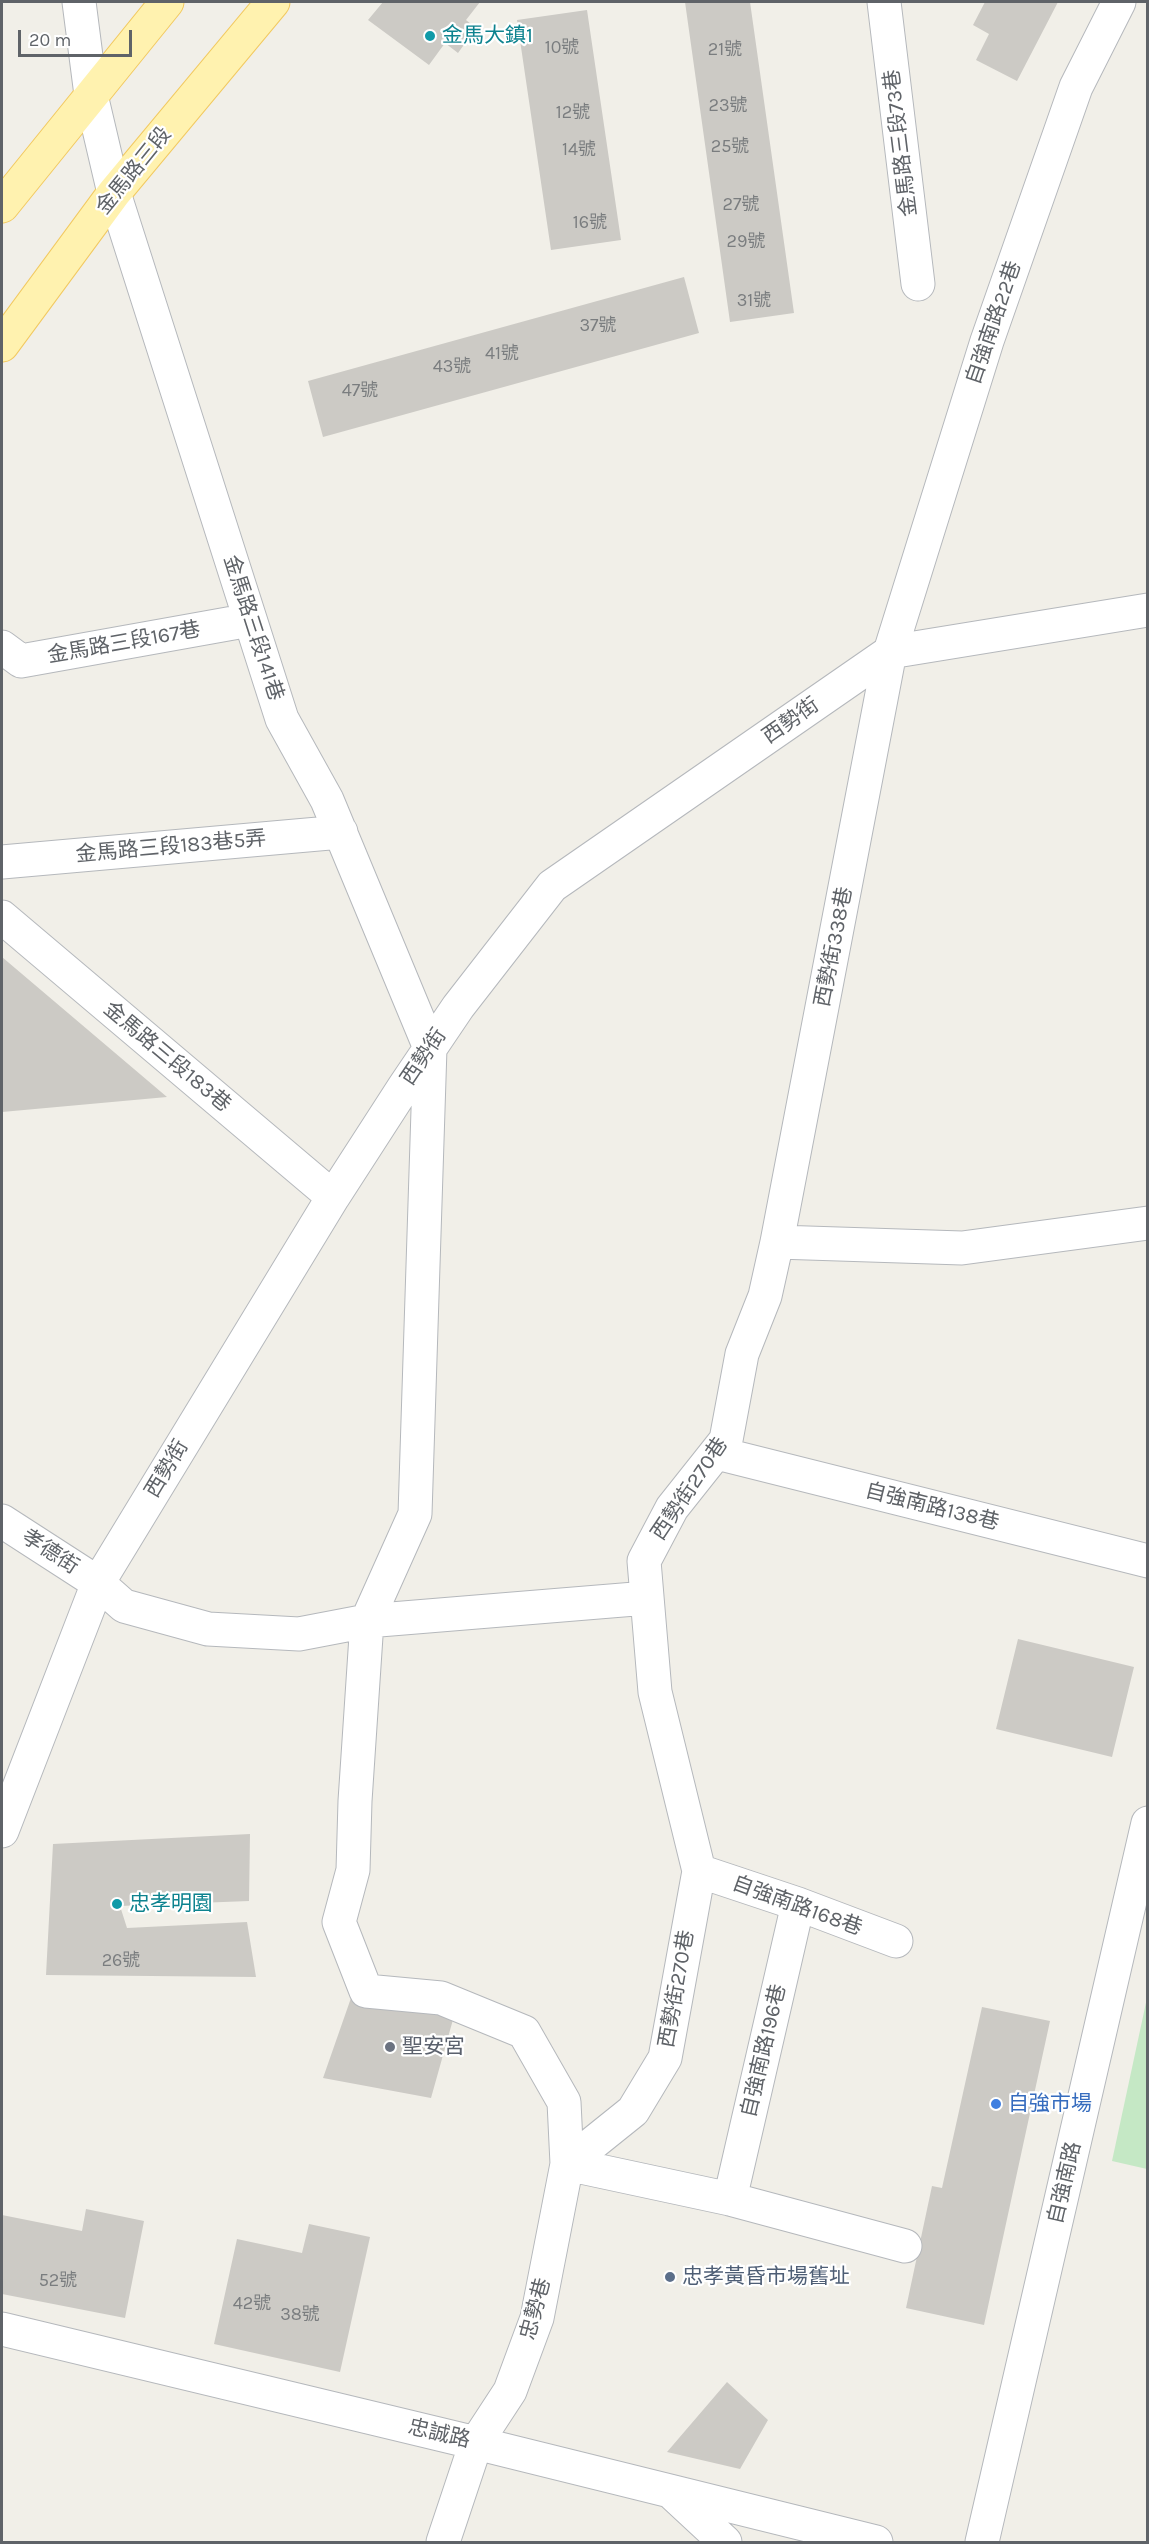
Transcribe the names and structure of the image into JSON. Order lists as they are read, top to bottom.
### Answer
{
  "streets": {
    "main road": ["金馬路三段"],
    "street": [
      "金馬路三段73巷",
      "自強南路22巷",
      "金馬路三段141巷",
      "金馬路三段167巷",
      "西勢街",
      "金馬路三段183巷5弄",
      "西勢街338巷",
      "金馬路三段183巷",
      "西勢街270巷",
      "自強南路138巷",
      "孝德街",
      "自強南路168巷",
      "自強南路196巷",
      "自強南路",
      "忠勢巷",
      "忠誠路"
    ]
  },
  "crossings": [
    ["金馬路三段", "金馬路三段141巷"],
    ["自強南路22巷", "西勢街"],
    ["自強南路22巷", "西勢街338巷"],
    ["金馬路三段141巷", "金馬路三段167巷"],
    ["金馬路三段141巷", "西勢街"],
    ["金馬路三段141巷", "金馬路三段183巷5弄"],
    ["西勢街", "西勢街338巷"],
    ["西勢街", "金馬路三段183巷"],
    ["西勢街", "孝德街"],
    ["西勢街338巷", "西勢街270巷"],
    ["西勢街270巷", "自強南路138巷"],
    ["西勢街270巷", "自強南路168巷"],
    ["西勢街270巷", "忠勢巷"],
    ["自強南路168巷", "自強南路196巷"],
    ["忠勢巷", "忠誠路"]
  ],
  "places": [
    "金馬大鎮1",
    "忠孝明園",
    "聖安宮",
    "自強市場",
    "忠孝黃昏市場舊址"
  ],
  "house_numbers": [
    "10號",
    "21號",
    "23號",
    "12號",
    "25號",
    "14號",
    "27號",
    "16號",
    "29號",
    "31號",
    "37號",
    "41號",
    "43號",
    "47號",
    "26號",
    "52號",
    "42號",
    "38號"
  ],
  "scale_bar": "20 m"
}
